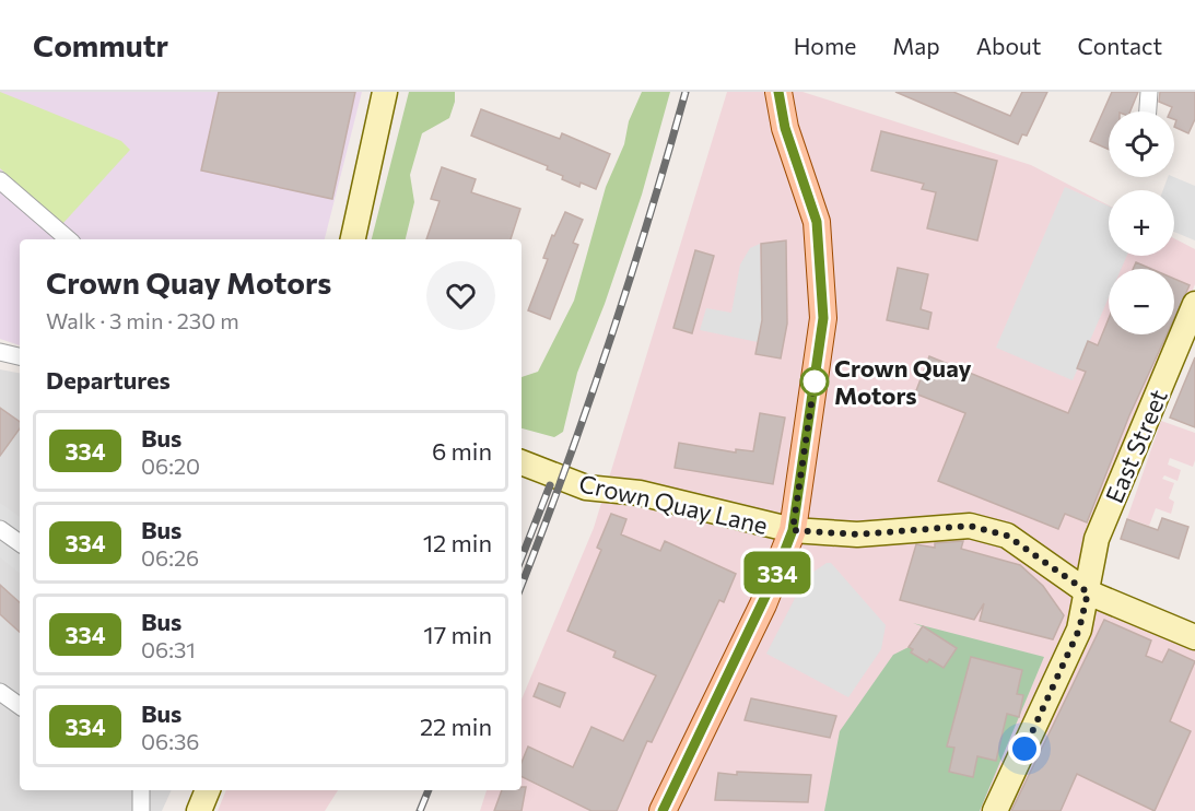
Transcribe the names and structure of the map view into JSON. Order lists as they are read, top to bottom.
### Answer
{
  "streets": {
    "street": ["East Street", "Crown Quay Lane"]
  },
  "crossings": [
    ["East Street", "Crown Quay Lane"]
  ],
  "places": ["Crown Quay Motors"],
  "lines": ["bus line 334"],
  "page": {
    "header": "Commutr",
    "nav": [
      "Home",
      "Map",
      "About",
      "Contact"
    ],
    "on_map": "334",
    "map_buttons": ["+", "−"],
    "heading": [
      ["Crown Quay Motors", "Walk · 3 min · 230 m"],
      "Departures"
    ],
    "list": [
      {
        "mark": "334",
        "name": "Bus",
        "note": "06:20",
        "value": "6 min"
      },
      {
        "mark": "334",
        "name": "Bus",
        "note": "06:26",
        "value": "12 min"
      },
      {
        "mark": "334",
        "name": "Bus",
        "note": "06:31",
        "value": "17 min"
      },
      {
        "mark": "334",
        "name": "Bus",
        "note": "06:36",
        "value": "22 min"
      }
    ]
  }
}
